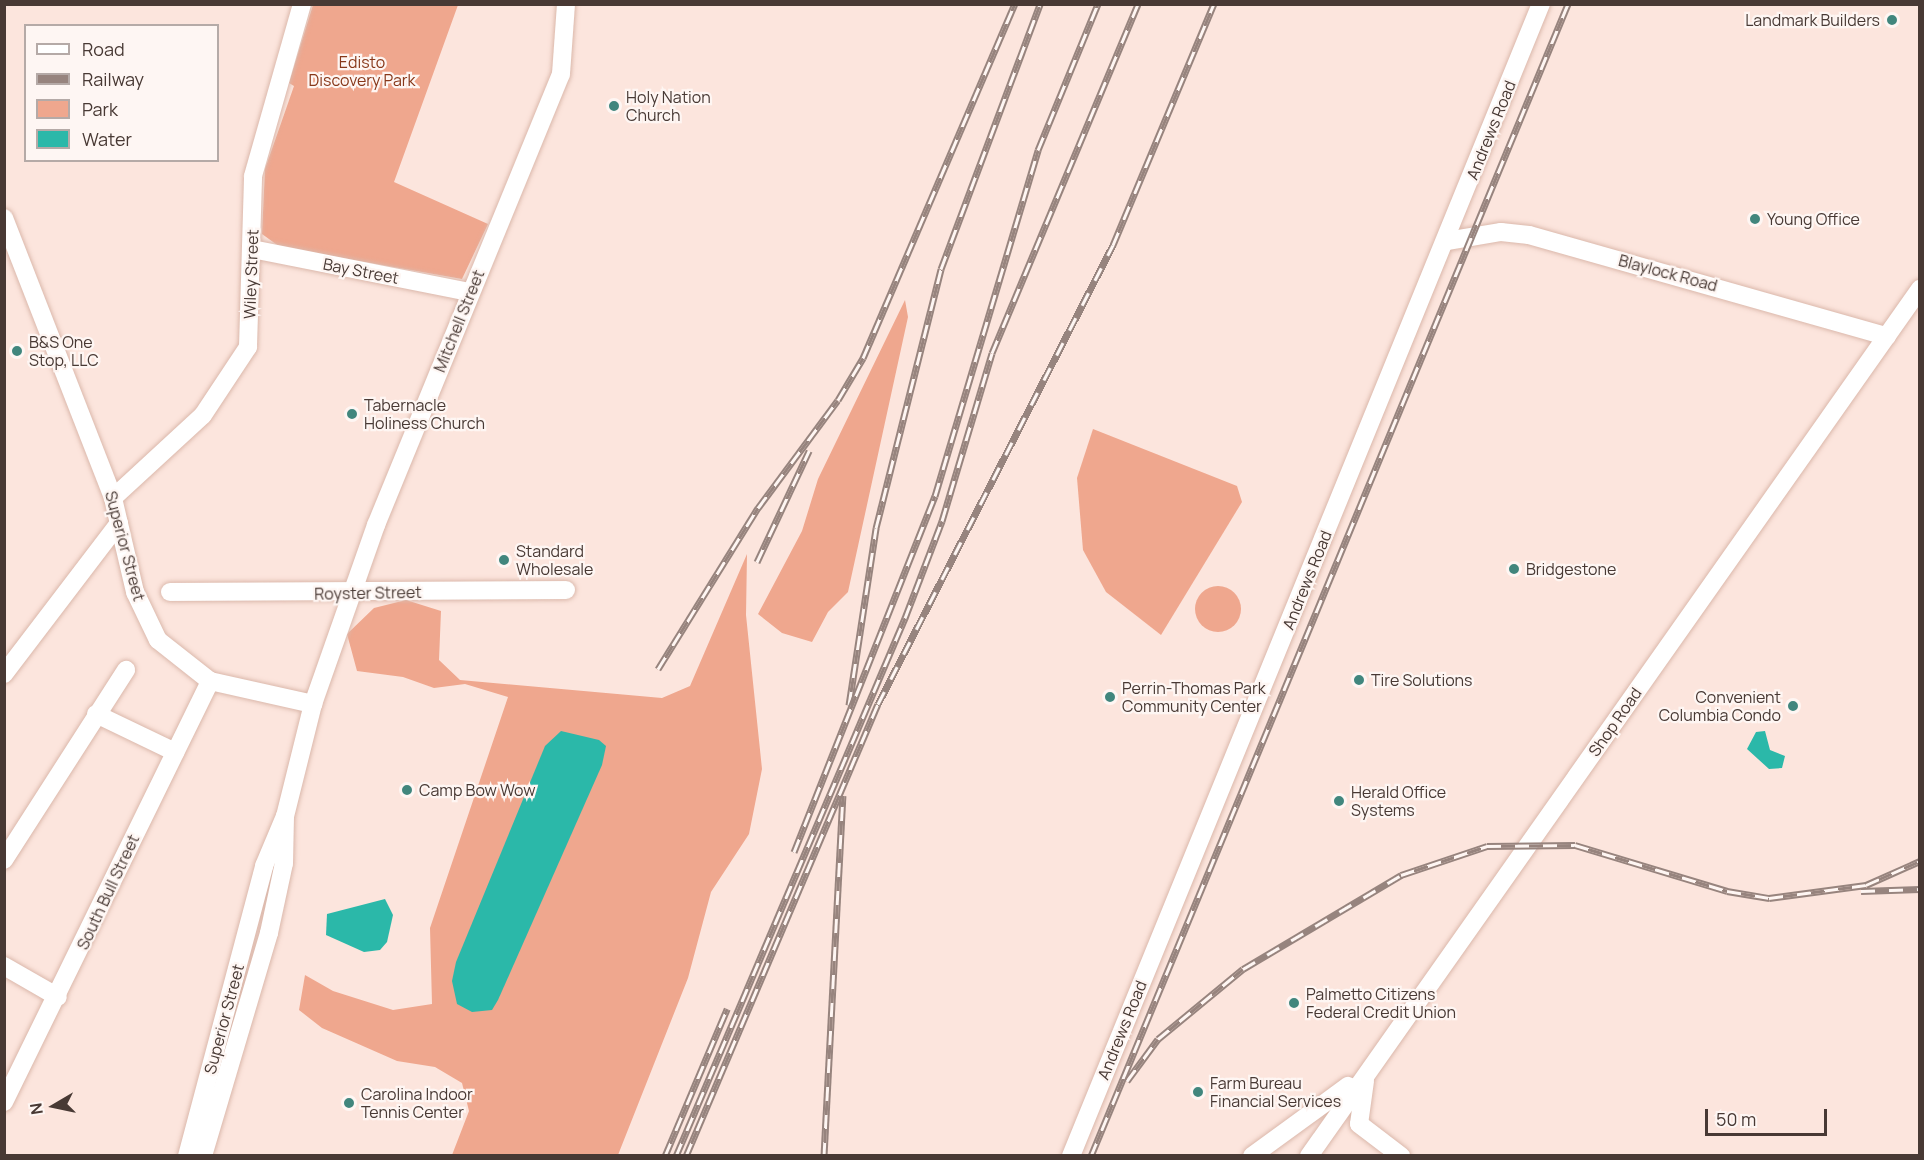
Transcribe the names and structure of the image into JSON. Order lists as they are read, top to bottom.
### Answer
{
  "streets": {
    "street": [
      "Andrews Road",
      "Bay Street",
      "Blaylock Road",
      "Wiley Street",
      "Mitchell Street",
      "Superior Street",
      "Royster Street",
      "Shop Road",
      "South Bull Street"
    ]
  },
  "crossings": [
    ["Andrews Road", "Blaylock Road"],
    ["Bay Street", "Wiley Street"],
    ["Bay Street", "Mitchell Street"],
    ["Blaylock Road", "Shop Road"],
    ["Wiley Street", "Superior Street"],
    ["Mitchell Street", "Superior Street"],
    ["Mitchell Street", "Royster Street"],
    ["Superior Street", "South Bull Street"]
  ],
  "parks": ["Edisto Discovery Park"],
  "places": [
    "Landmark Builders",
    "Holy Nation Church",
    "Young Office",
    "B&S One Stop, LLC",
    "Tabernacle Holiness Church",
    "Standard Wholesale",
    "Bridgestone",
    "Tire Solutions",
    "Perrin-Thomas Park Community Center",
    "Convenient Columbia Condo",
    "Camp Bow Wow",
    "Herald Office Systems",
    "Palmetto Citizens Federal Credit Union",
    "Farm Bureau Financial Services",
    "Carolina Indoor Tennis Center"
  ],
  "legend": [
    "Road",
    "Railway",
    "Park",
    "Water"
  ],
  "scale_bar": "50 m",
  "north": "left"
}
